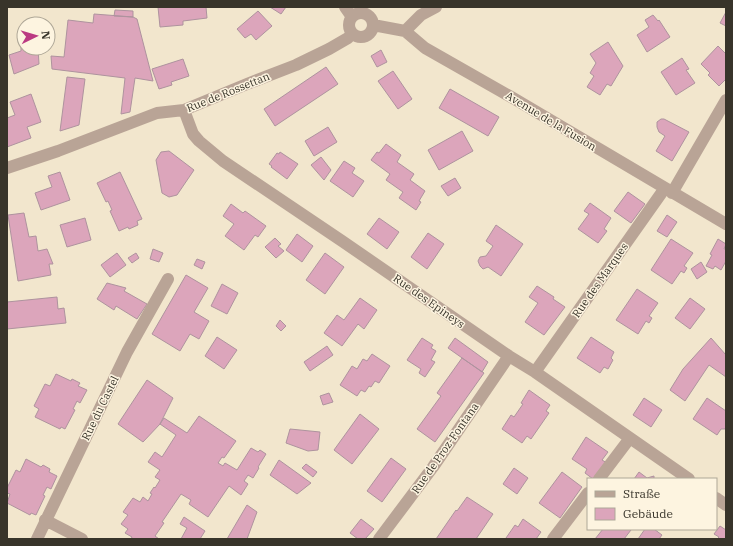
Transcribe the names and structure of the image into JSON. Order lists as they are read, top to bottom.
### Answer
{
  "streets": {
    "street": [
      "Rue de Rossettan",
      "Avenue de la Fusion",
      "Rue des Marques",
      "Rue des Epineys",
      "Rue du Castel",
      "Rue de Proz-Fontana"
    ]
  },
  "crossings": [
    ["Rue de Rossettan", "Avenue de la Fusion"],
    ["Rue de Rossettan", "Rue des Epineys"],
    ["Avenue de la Fusion", "Rue des Marques"],
    ["Rue des Marques", "Rue des Epineys"],
    ["Rue des Epineys", "Rue de Proz-Fontana"]
  ],
  "legend": ["Straße", "Gebäude"],
  "north": "right"
}
